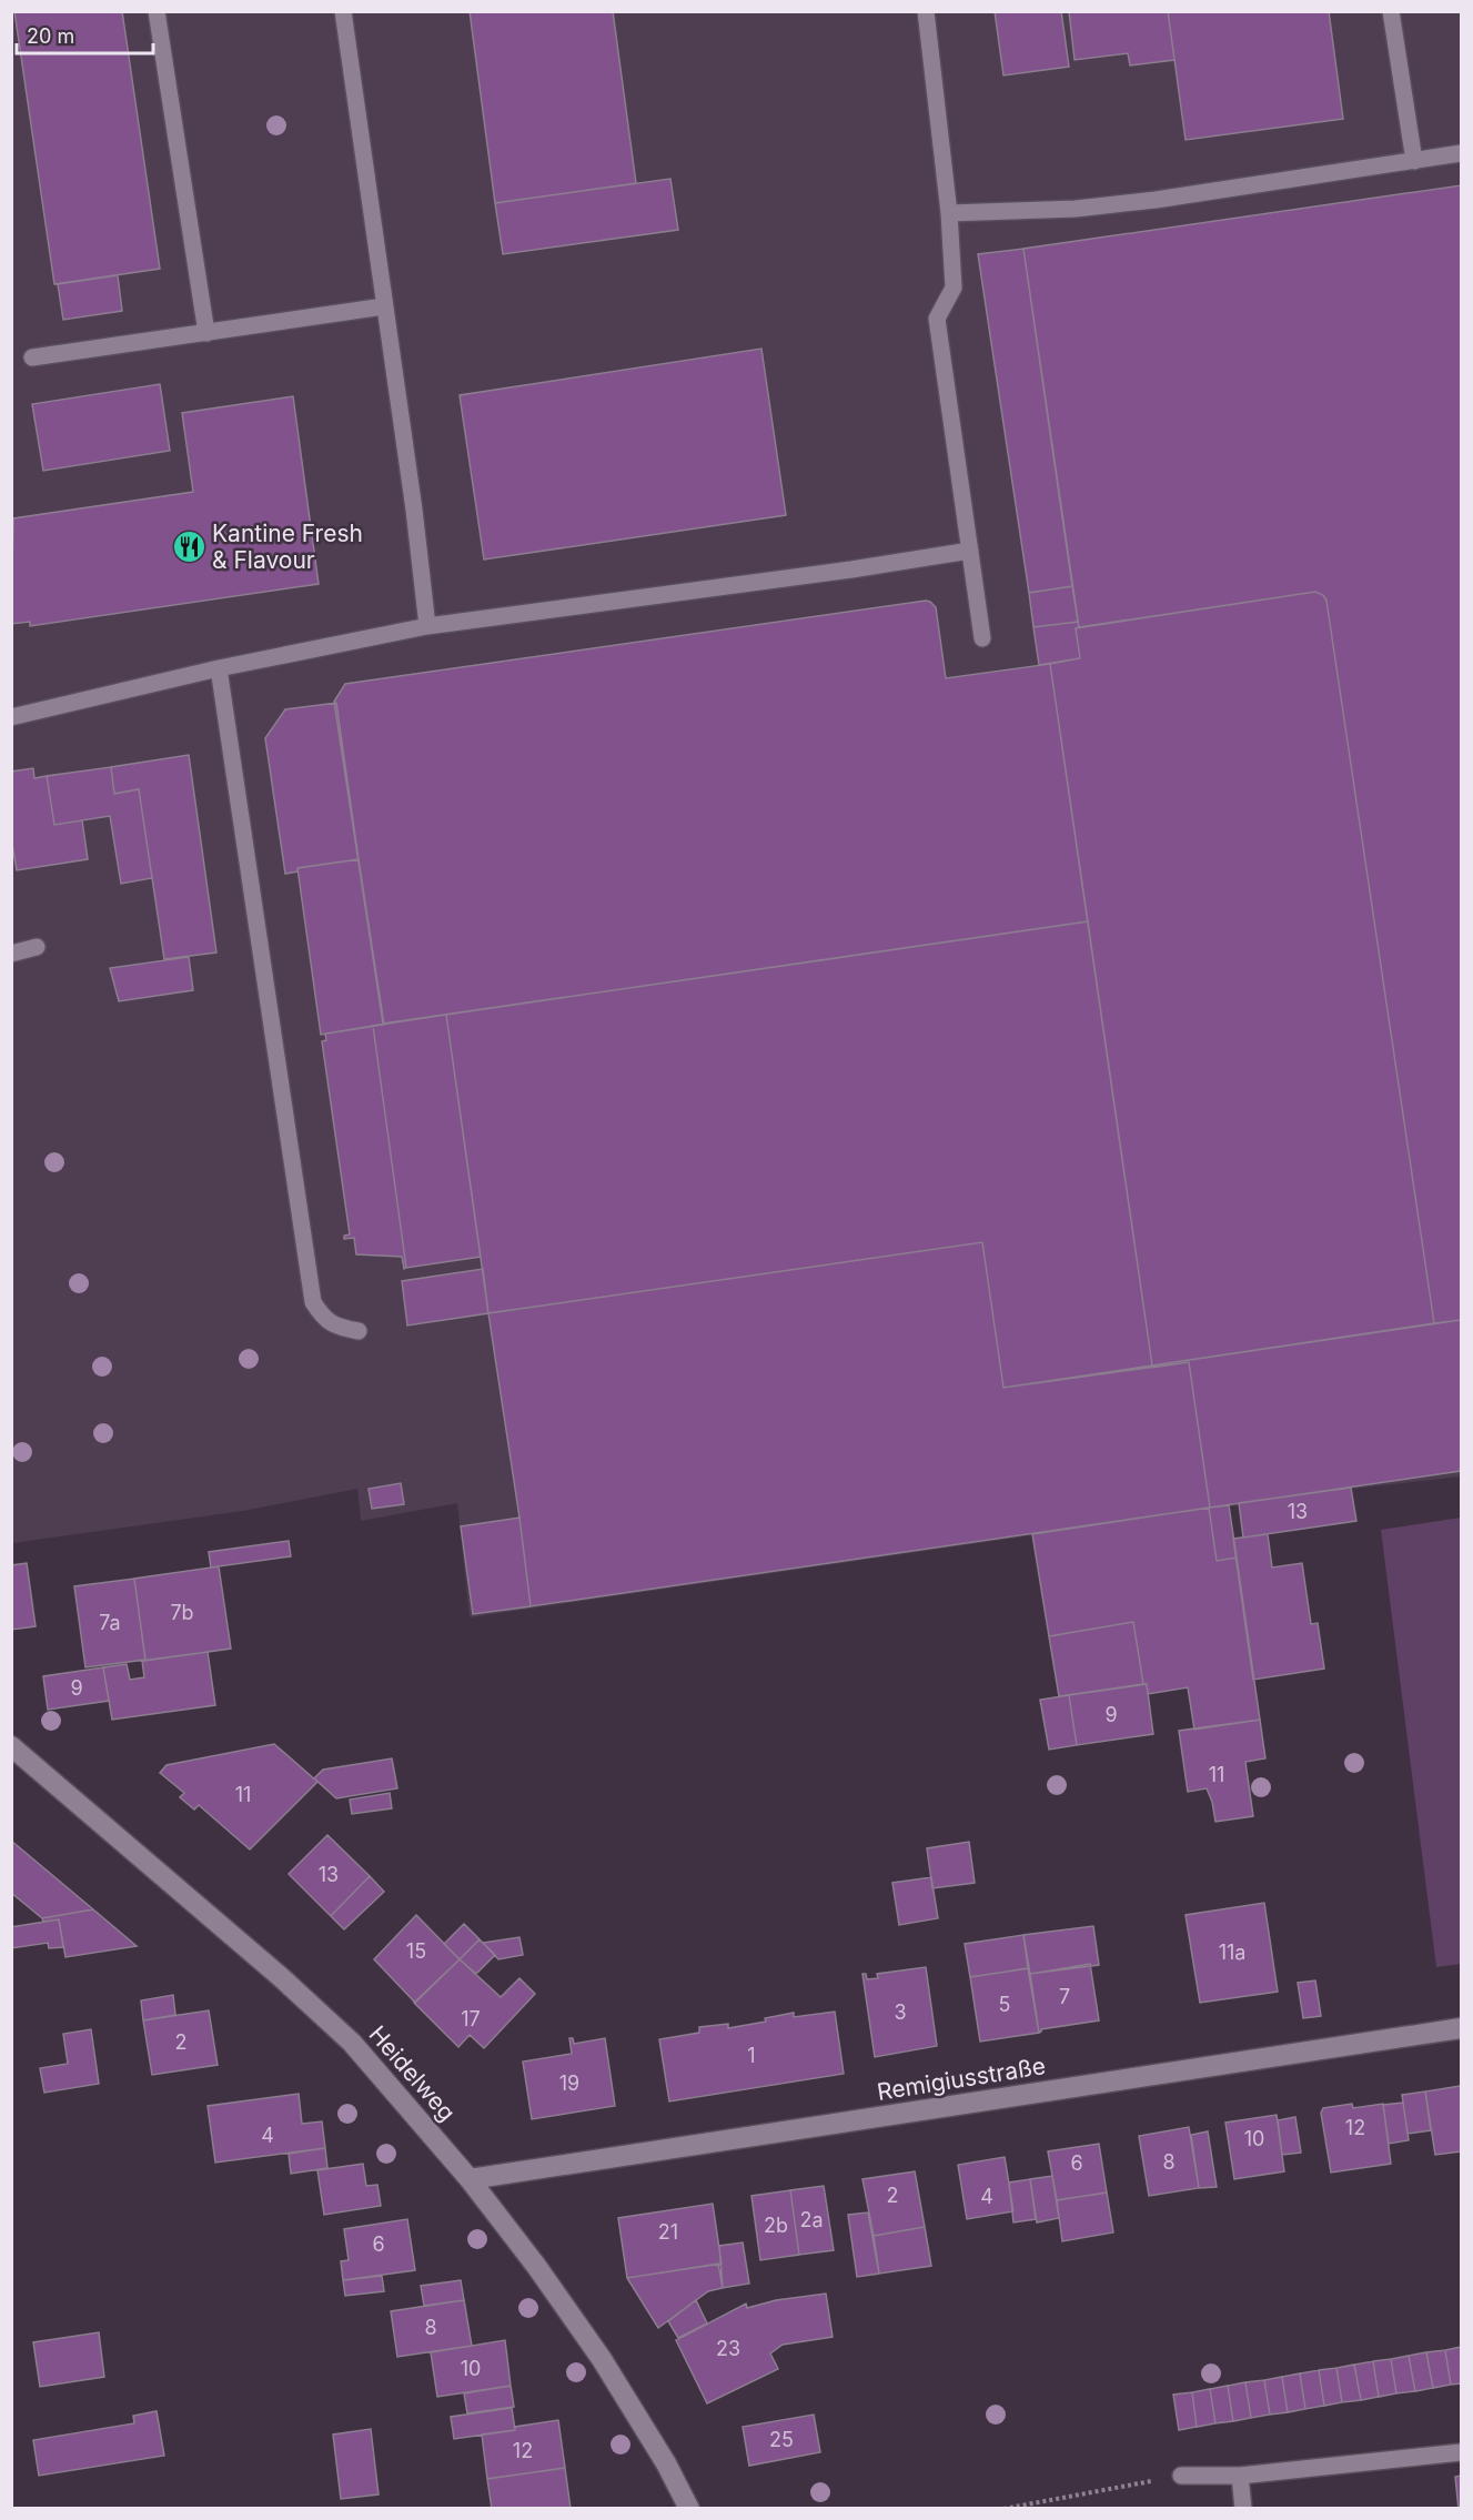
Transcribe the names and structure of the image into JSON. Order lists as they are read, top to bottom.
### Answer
{
  "streets": {
    "street": ["Heidelweg", "Remigiusstraße"]
  },
  "crossings": [
    ["Heidelweg", "Remigiusstraße"]
  ],
  "places": {
    "restaurant": ["Kantine Fresh & Flavour"]
  },
  "house_numbers": [
    "13",
    "7b",
    "7a",
    "9",
    "9",
    "11",
    "11",
    "13",
    "15",
    "11a",
    "7",
    "5",
    "3",
    "17",
    "2",
    "1",
    "19",
    "12",
    "4",
    "10",
    "8",
    "6",
    "2",
    "4",
    "2a",
    "2b",
    "21",
    "6",
    "8",
    "23",
    "10",
    "25",
    "12"
  ],
  "scale_bar": "20 m"
}
